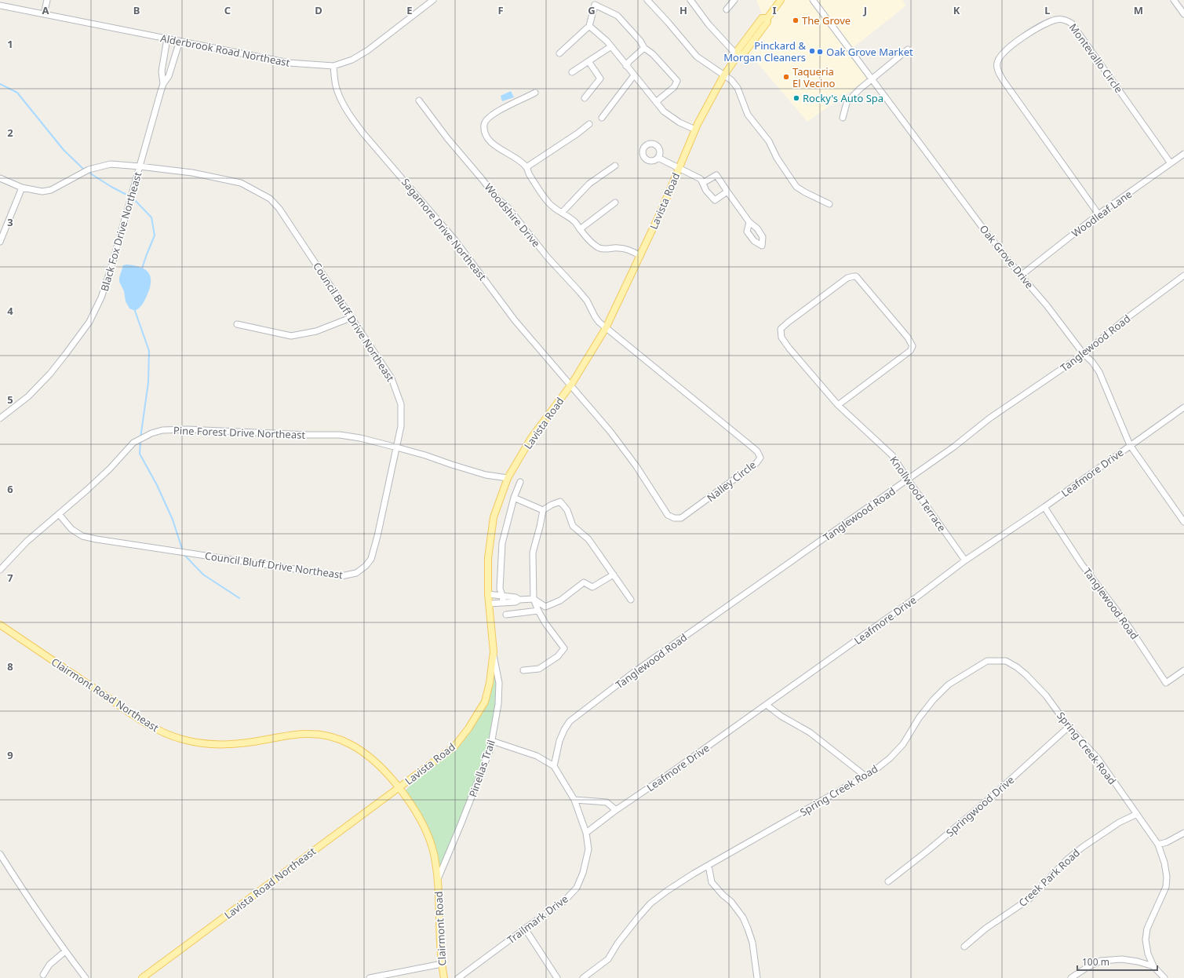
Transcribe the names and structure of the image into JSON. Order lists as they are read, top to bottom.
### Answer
{
  "streets": {
    "main road": [
      "Lavista Road",
      "Clairmont Road Northeast",
      "Lavista Road Northeast",
      "Clairmont Road"
    ],
    "street": [
      "Alderbrook Road Northeast",
      "Montevallo Circle",
      "Woodleaf Lane",
      "Woodshire Drive",
      "Sagamore Drive Northeast",
      "Black Fox Drive Northeast",
      "Oak Grove Drive",
      "Council Bluff Drive Northeast",
      "Tanglewood Road",
      "Pine Forest Drive Northeast",
      "Leafmore Drive",
      "Nalley Circle",
      "Knollwood Terrace",
      "Spring Creek Road",
      "Pinellas Trail",
      "Springwood Drive",
      "Creek Park Road",
      "Trailmark Drive"
    ]
  },
  "crossings": [
    ["Alderbrook Road Northeast", "Sagamore Drive Northeast"],
    ["Alderbrook Road Northeast", "Black Fox Drive Northeast"],
    ["Montevallo Circle", "Woodleaf Lane"],
    ["Lavista Road", "Woodshire Drive"],
    ["Lavista Road", "Sagamore Drive Northeast"],
    ["Lavista Road", "Pine Forest Drive Northeast"],
    ["Lavista Road", "Nalley Circle"],
    ["Lavista Road", "Clairmont Road Northeast"],
    ["Lavista Road", "Pinellas Trail"],
    ["Lavista Road", "Lavista Road Northeast"],
    ["Woodleaf Lane", "Oak Grove Drive"],
    ["Woodshire Drive", "Nalley Circle"],
    ["Sagamore Drive Northeast", "Nalley Circle"],
    ["Black Fox Drive Northeast", "Council Bluff Drive Northeast"],
    ["Oak Grove Drive", "Tanglewood Road"],
    ["Oak Grove Drive", "Leafmore Drive"],
    ["Council Bluff Drive Northeast", "Pine Forest Drive Northeast"],
    ["Tanglewood Road", "Leafmore Drive"],
    ["Tanglewood Road", "Knollwood Terrace"],
    ["Tanglewood Road", "Trailmark Drive"],
    ["Leafmore Drive", "Knollwood Terrace"],
    ["Leafmore Drive", "Trailmark Drive"],
    ["Clairmont Road Northeast", "Pinellas Trail"],
    ["Clairmont Road Northeast", "Lavista Road Northeast"],
    ["Clairmont Road Northeast", "Clairmont Road"],
    ["Spring Creek Road", "Springwood Drive"],
    ["Spring Creek Road", "Creek Park Road"],
    ["Pinellas Trail", "Clairmont Road"]
  ],
  "places": [
    "The Grove",
    "Pinckard & Morgan Cleaners",
    "Oak Grove Market",
    "Taqueria El Vecino",
    "Rocky's Auto Spa"
  ],
  "scale_bar": "100 m",
  "grid": {
    "columns": [
      "A",
      "B",
      "C",
      "D",
      "E",
      "F",
      "G",
      "H",
      "I",
      "J",
      "K",
      "L",
      "M"
    ],
    "rows": [
      "1",
      "2",
      "3",
      "4",
      "5",
      "6",
      "7",
      "8",
      "9"
    ]
  }
}
